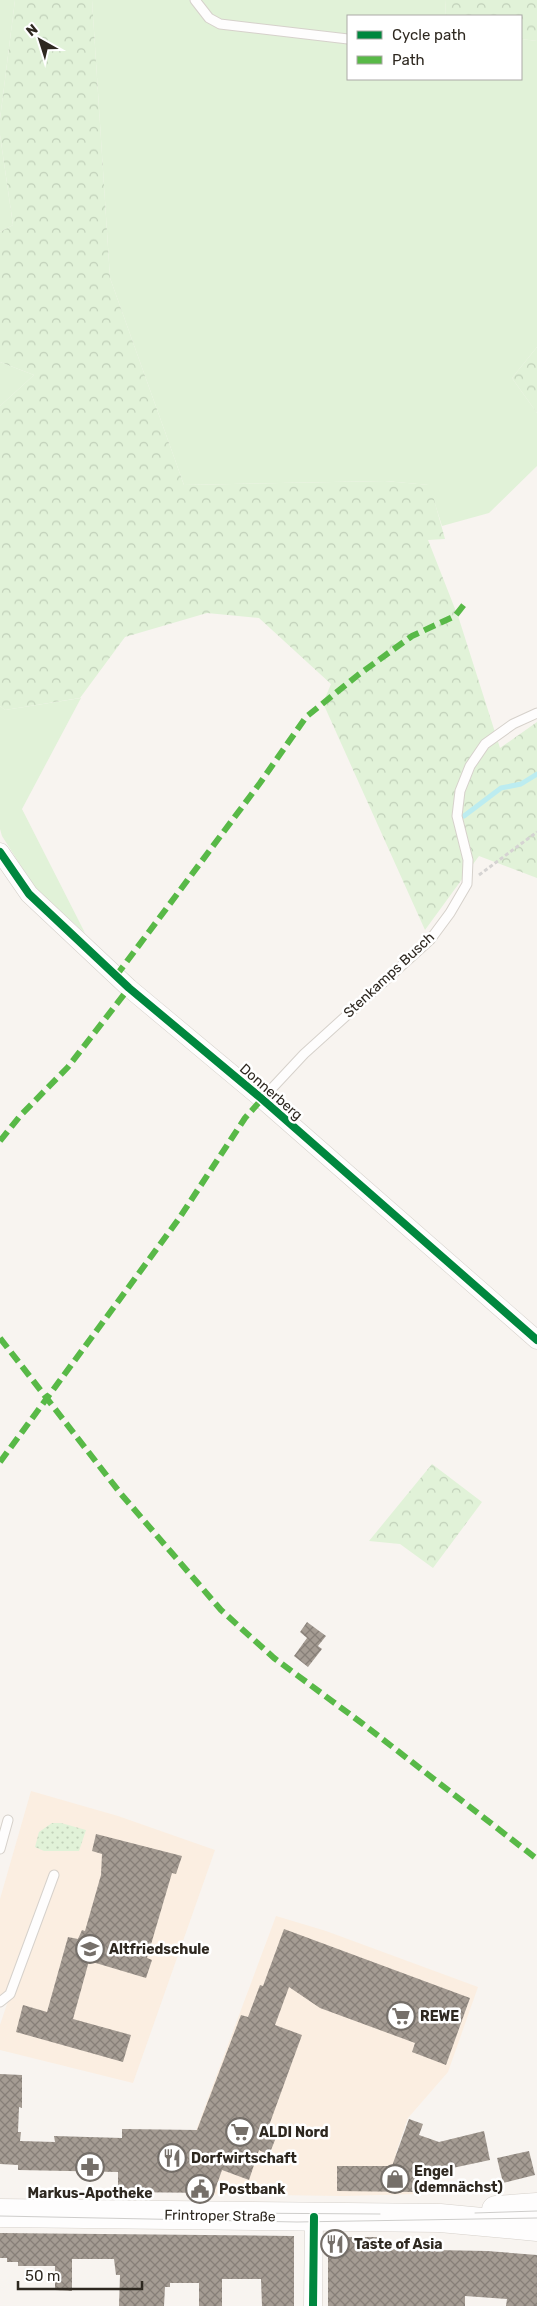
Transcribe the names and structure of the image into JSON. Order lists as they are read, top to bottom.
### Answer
{
  "streets": {
    "main road": ["Frintroper Straße"],
    "street": ["Donnerberg"],
    "lane": ["Stenkamps Busch"]
  },
  "crossings": [
    ["Stenkamps Busch", "Donnerberg"]
  ],
  "places": {
    "school or university": ["Altfriedschule"],
    "supermarket": ["REWE", "ALDI Nord"],
    "restaurant": ["Dorfwirtschaft", "Taste of Asia"],
    "pharmacy": ["Markus-Apotheke"],
    "shop": ["Engel (demnächst)"],
    "public building": ["Postbank"]
  },
  "legend": ["Cycle path", "Path"],
  "scale_bar": "50 m",
  "north": "top left"
}
